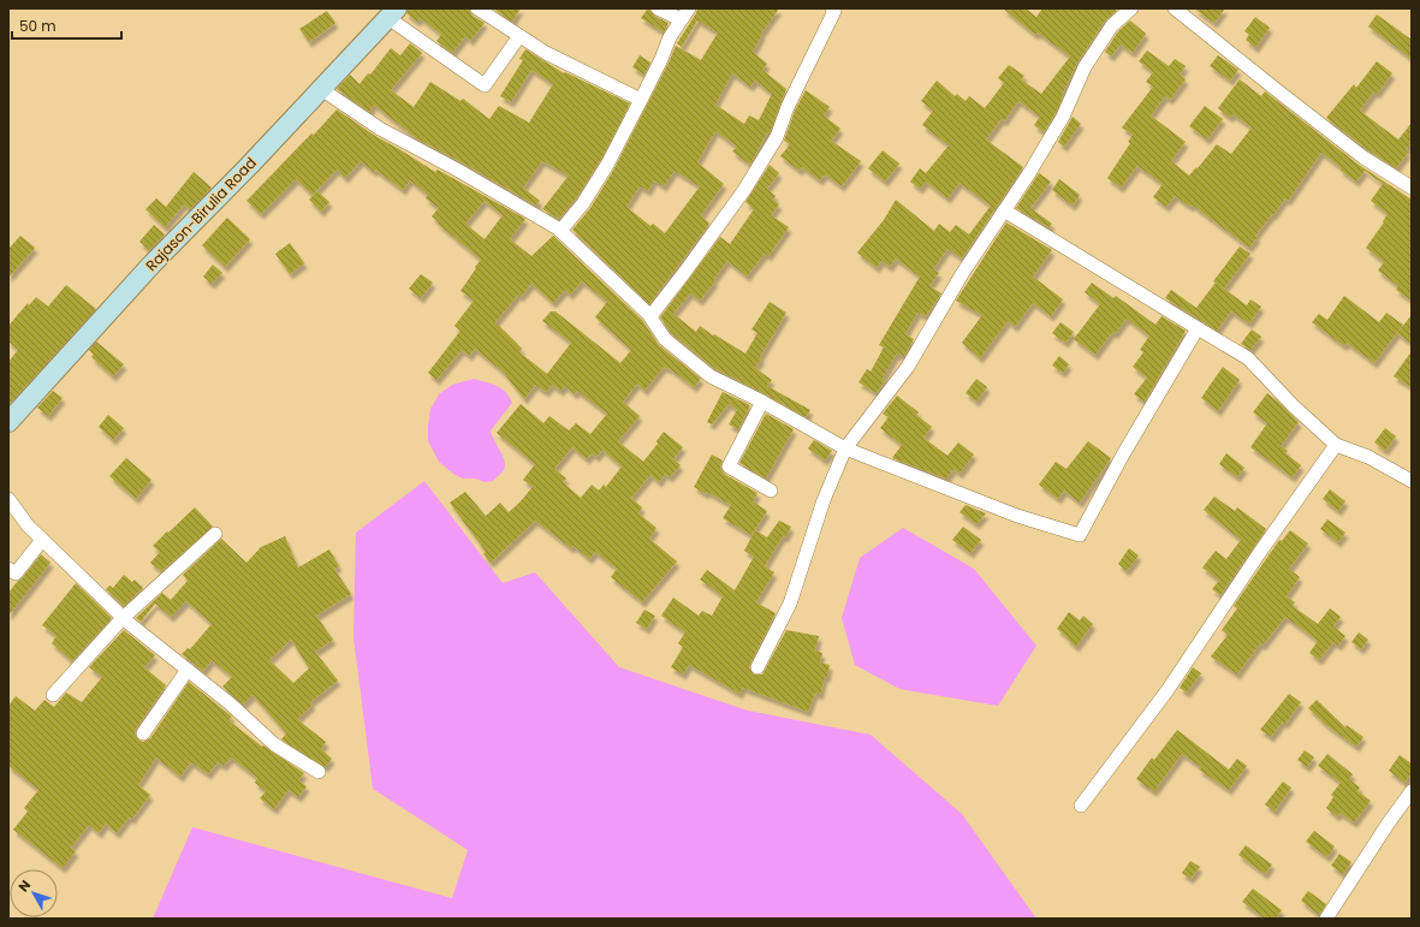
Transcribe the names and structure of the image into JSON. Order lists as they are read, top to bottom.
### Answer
{
  "streets": {
    "street": ["Rajason-Birulia Road"]
  },
  "scale_bar": "50 m",
  "north": "top left"
}
